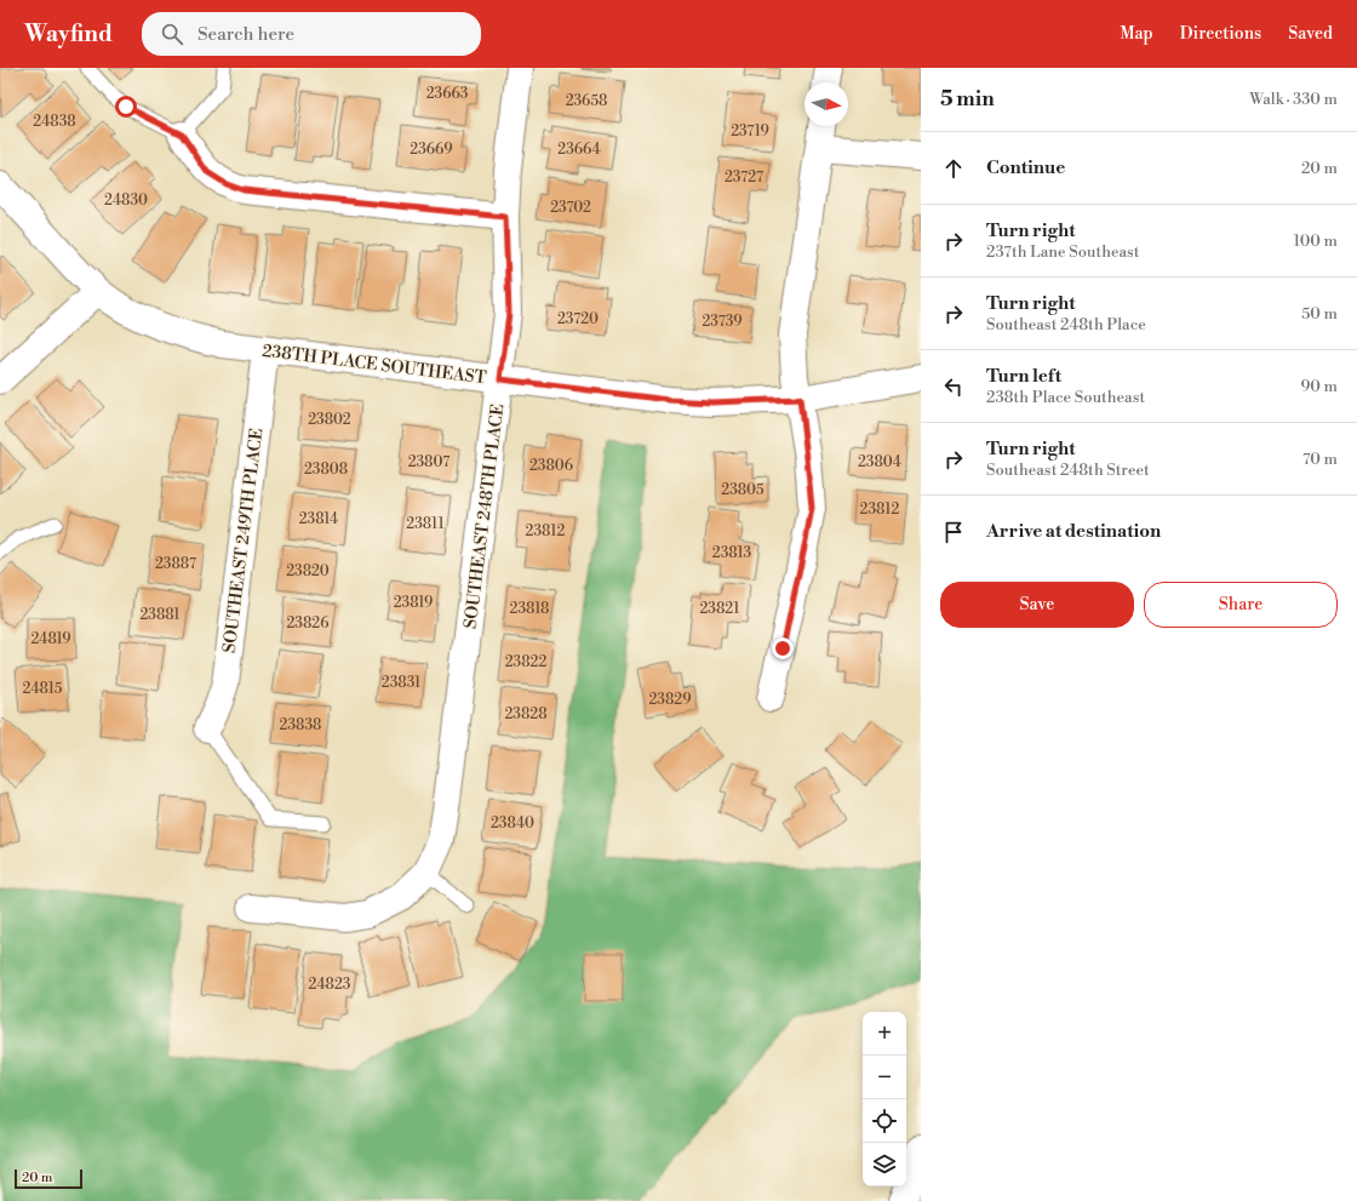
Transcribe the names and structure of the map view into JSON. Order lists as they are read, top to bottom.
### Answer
{
  "streets": {
    "street": ["238TH PLACE SOUTHEAST", "SOUTHEAST 248TH PLACE", "SOUTHEAST 249TH PLACE"]
  },
  "crossings": [
    ["238TH PLACE SOUTHEAST", "SOUTHEAST 248TH PLACE"],
    ["238TH PLACE SOUTHEAST", "SOUTHEAST 249TH PLACE"]
  ],
  "house_numbers": [
    "23663",
    "23658",
    "24838",
    "23719",
    "23669",
    "23664",
    "23727",
    "24830",
    "23702",
    "23720",
    "23739",
    "23802",
    "23807",
    "23804",
    "23806",
    "23808",
    "23805",
    "23812",
    "23814",
    "23811",
    "23812",
    "23813",
    "23887",
    "23820",
    "23819",
    "23818",
    "23821",
    "23881",
    "23826",
    "24819",
    "23822",
    "23831",
    "24815",
    "23829",
    "23828",
    "23838",
    "23840",
    "24823"
  ],
  "scale_bar": "20 m",
  "north": "right",
  "page": {
    "header": "Wayfind",
    "search": "Search here",
    "nav": ["Map", "Directions", "Saved"],
    "heading": ["5 min", "Walk · 330 m"],
    "list": [
      ["Continue", "20 m"],
      ["Turn right", "237th Lane Southeast", "100 m"],
      ["Turn right", "Southeast 248th Place", "50 m"],
      ["Turn left", "238th Place Southeast", "90 m"],
      ["Turn right", "Southeast 248th Street", "70 m"],
      "Arrive at destination"
    ],
    "buttons": ["Save", "Share"],
    "map_buttons": ["+", "−"],
    "scale": "20 m"
  }
}
